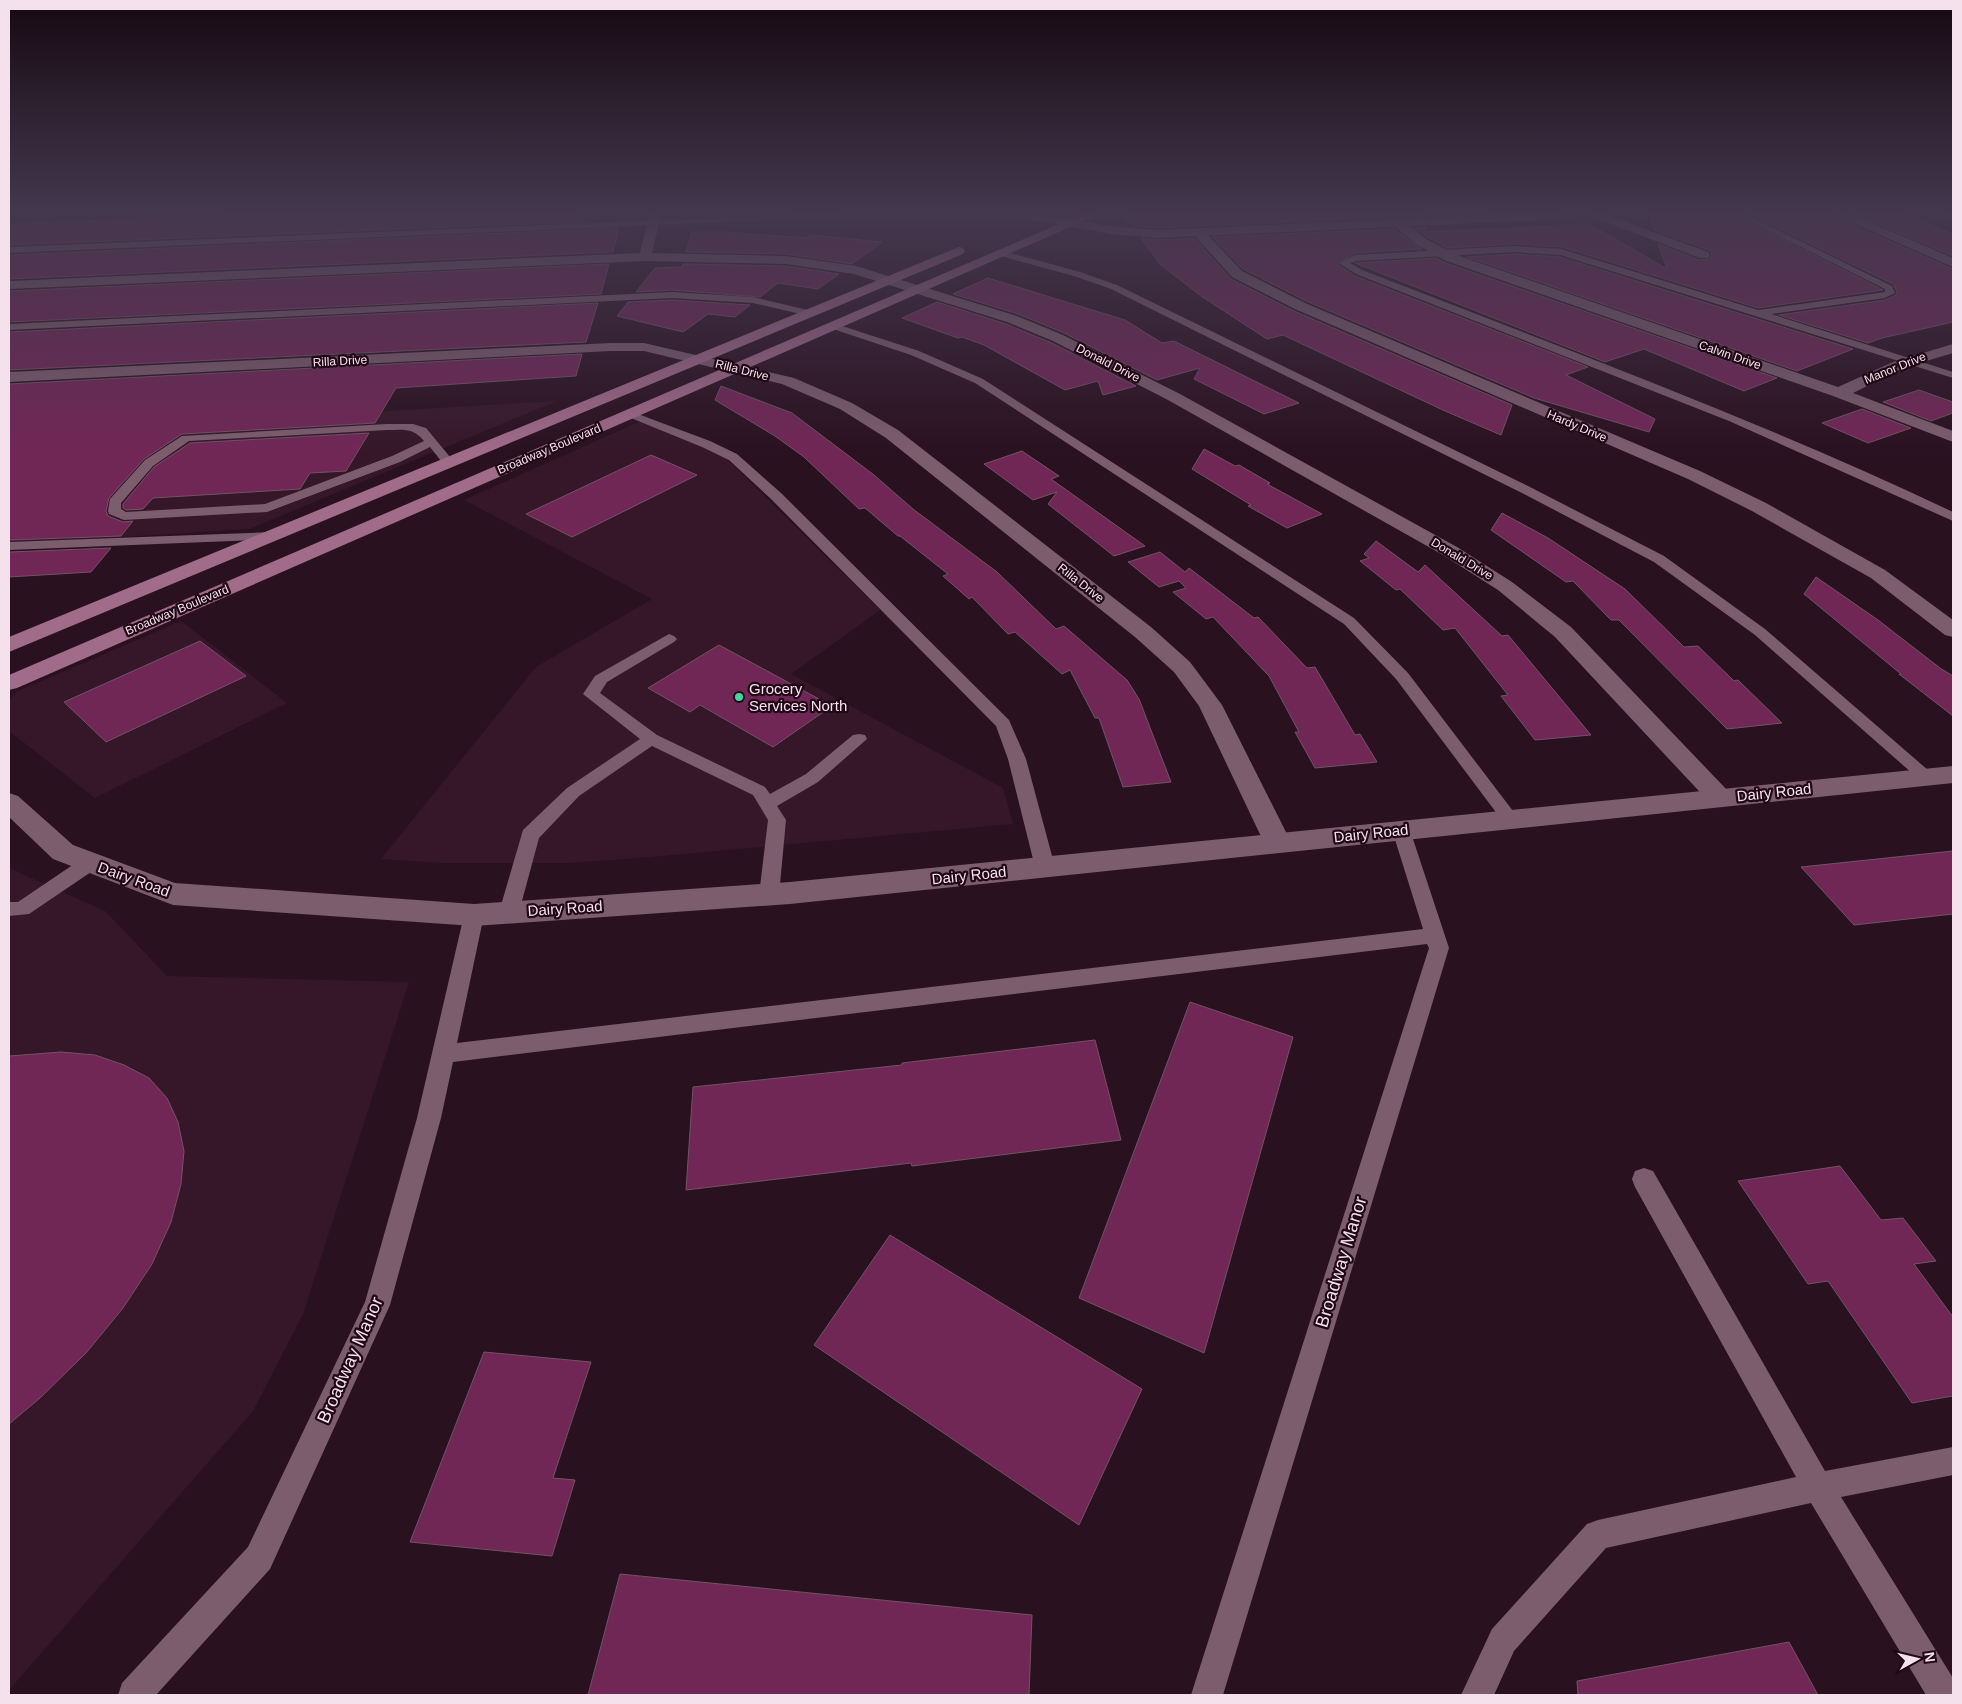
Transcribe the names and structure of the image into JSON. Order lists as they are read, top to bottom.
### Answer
{
  "streets": {
    "main road": ["Broadway Boulevard"],
    "street": [
      "Calvin Drive",
      "Rilla Drive",
      "Donald Drive",
      "Manor Drive",
      "Hardy Drive",
      "Dairy Road"
    ],
    "lane": ["Broadway Manor"]
  },
  "crossings": [
    ["Calvin Drive", "Manor Drive"],
    ["Rilla Drive", "Broadway Boulevard"],
    ["Rilla Drive", "Dairy Road"],
    ["Donald Drive", "Dairy Road"],
    ["Dairy Road", "Broadway Manor"]
  ],
  "places": ["Grocery Services North"],
  "north": "right"
}
